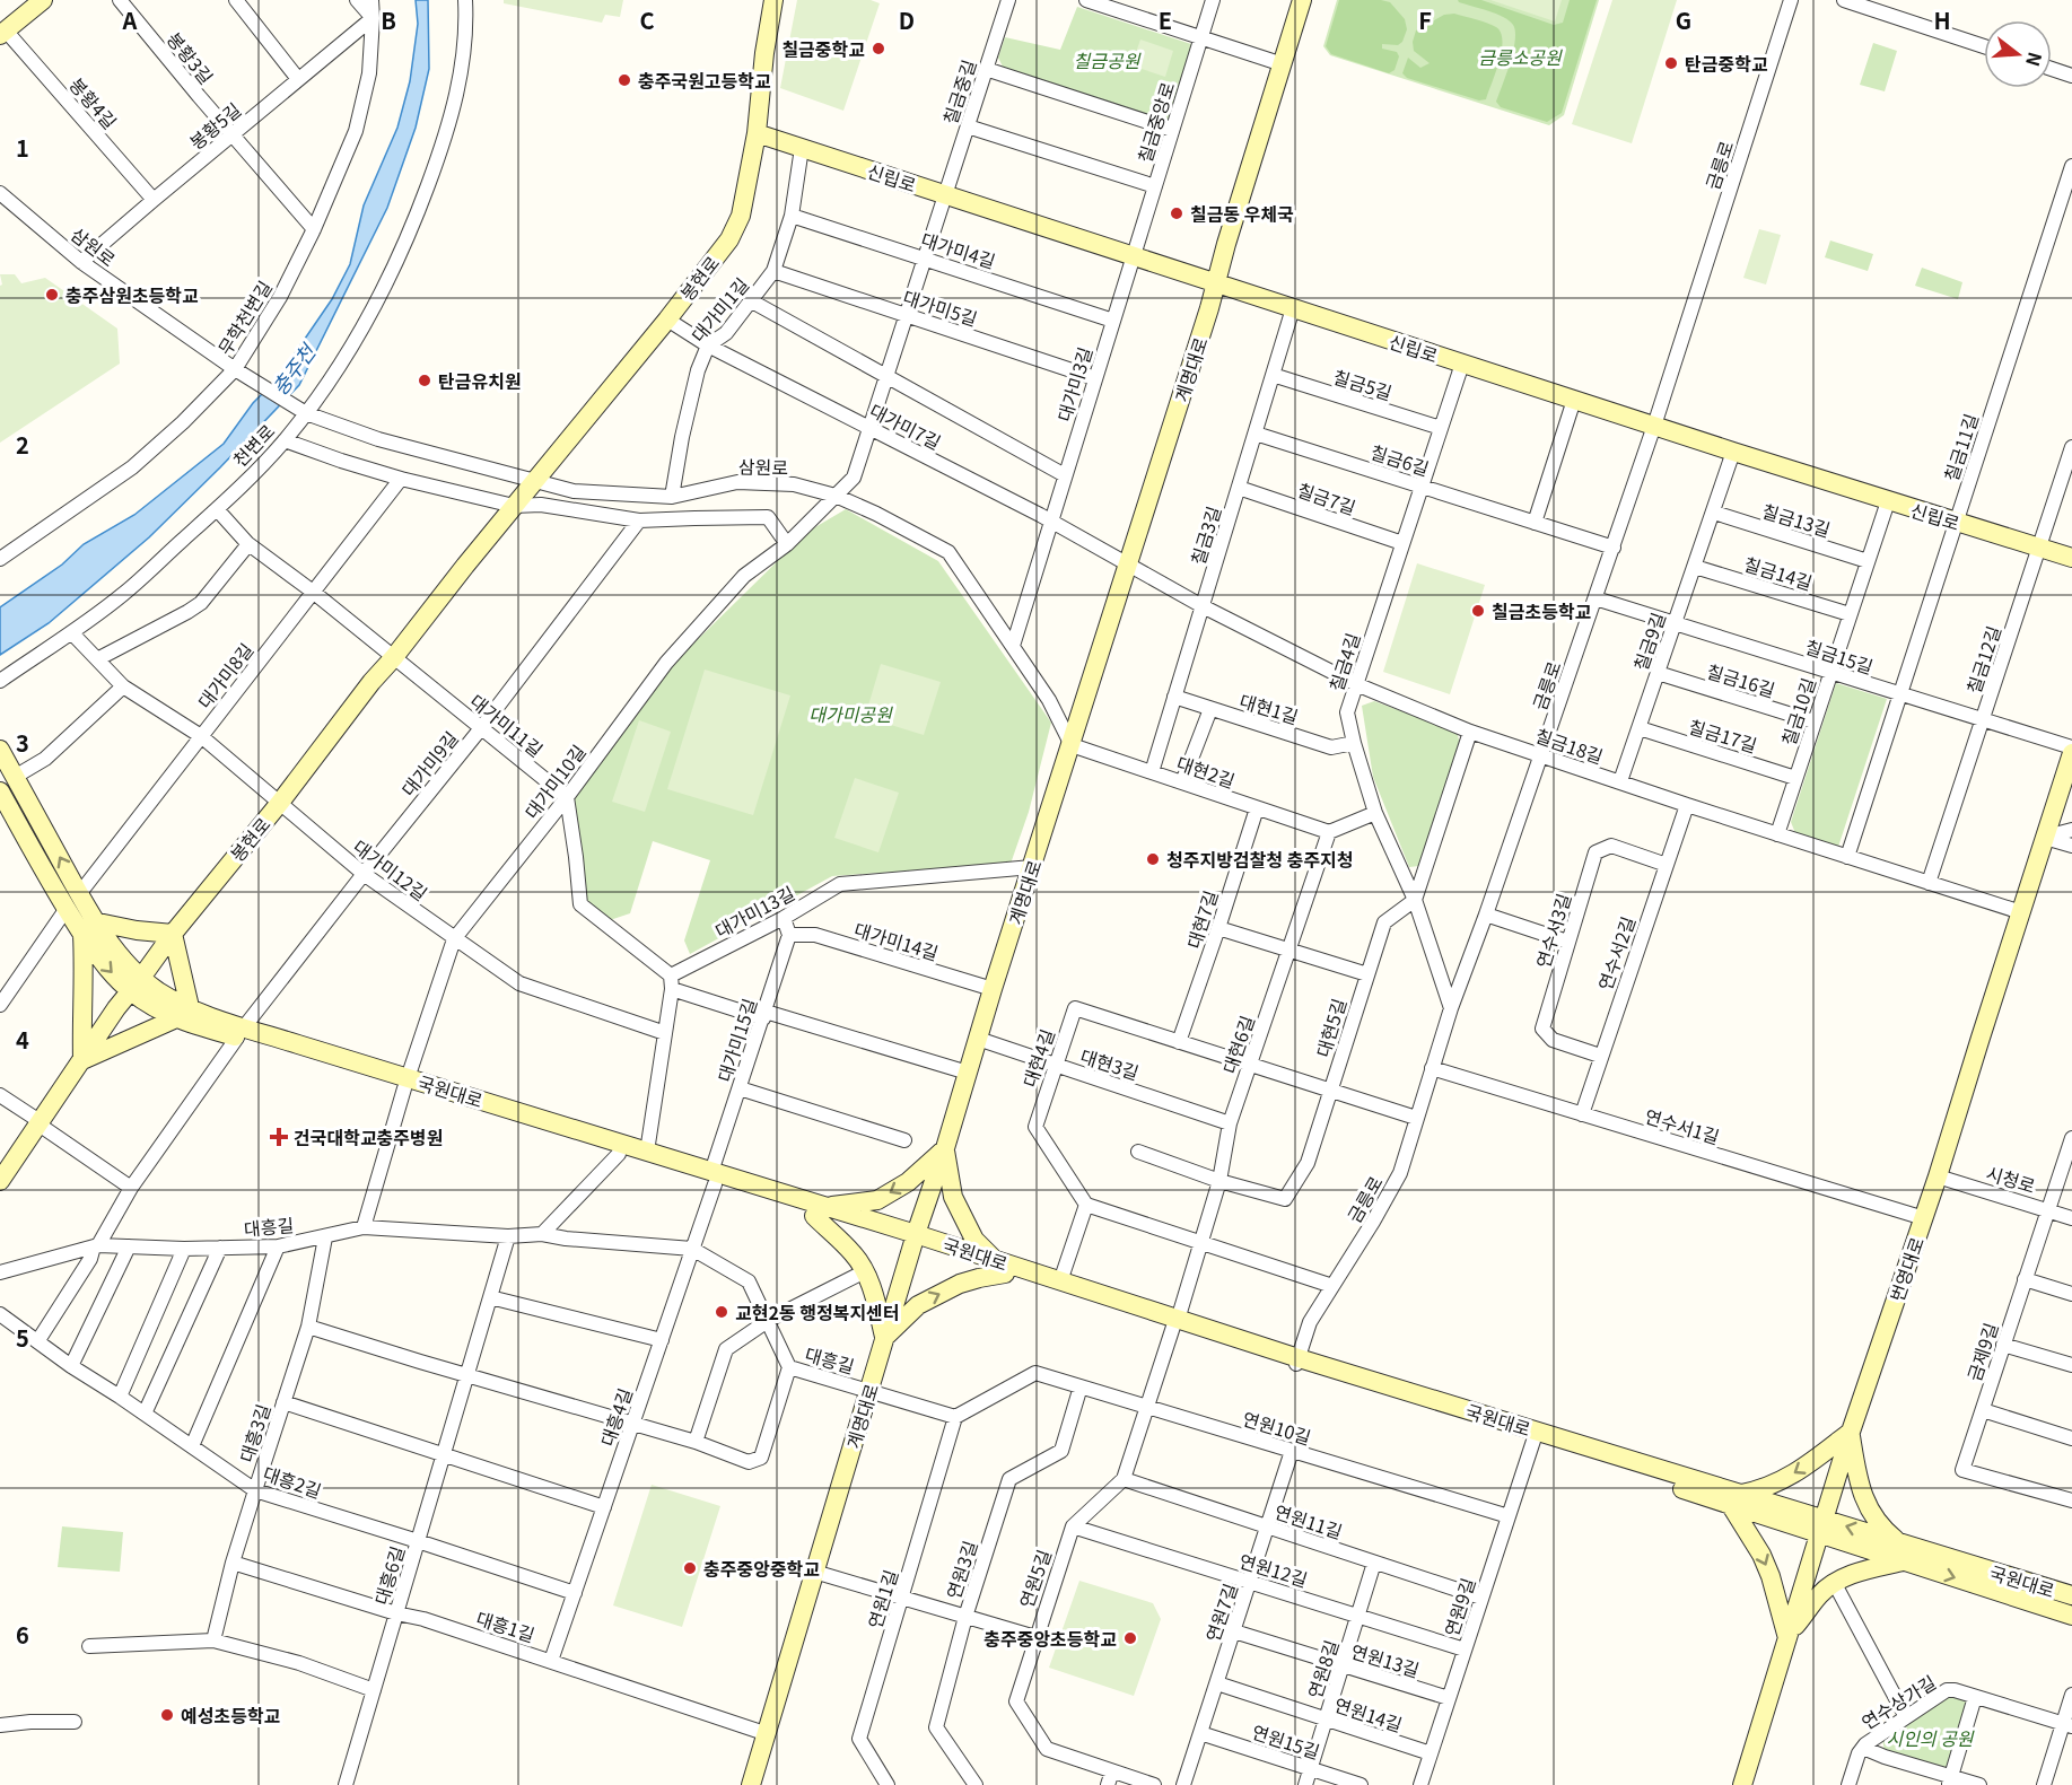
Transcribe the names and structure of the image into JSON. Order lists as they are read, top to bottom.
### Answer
{
  "streets": {
    "street": [
      "봉황3길",
      "칠금중길",
      "봉황4길",
      "칠금중앙로",
      "봉황5길",
      "금릉로",
      "신립로",
      "삼원로",
      "대가미4길",
      "봉현로",
      "대가미5길",
      "대가미1길",
      "무학천변길",
      "계명대로",
      "대가미3길",
      "칠금5길",
      "대가미7길",
      "천변로",
      "칠금11길",
      "칠금6길",
      "칠금7길",
      "칠금13길",
      "칠금3길",
      "칠금14길",
      "칠금9길",
      "칠금15길",
      "칠금12길",
      "칠금4길",
      "대가미8길",
      "칠금16길",
      "대현1길",
      "칠금10길",
      "대가미11길",
      "칠금17길",
      "칠금18길",
      "대가미9길",
      "대현2길",
      "대가미10길",
      "대가미12길",
      "대가미13길",
      "대현7길",
      "연수서3길",
      "대가미14길",
      "연수서2길",
      "대현5길",
      "대가미15길",
      "대현6길",
      "대현4길",
      "대현3길",
      "국원대로",
      "연수서1길",
      "시청로",
      "대흥길",
      "번영대로",
      "금제9길",
      "대흥4길",
      "연원10길",
      "대흥3길",
      "대흥2길",
      "연원11길",
      "연원3길",
      "연원12길",
      "대흥6길",
      "연원5길",
      "연원1길",
      "연원9길",
      "연원7길",
      "대흥1길",
      "연원13길",
      "연원8길",
      "연수상가길",
      "연원14길",
      "연원15길"
    ]
  },
  "crossings": [
    ["봉황3길", "봉황5길"],
    ["봉황3길", "무학천변길"],
    ["칠금중길", "신립로"],
    ["칠금중길", "대가미4길"],
    ["칠금중길", "대가미5길"],
    ["칠금중길", "대가미10길"],
    ["봉황4길", "봉황5길"],
    ["칠금중앙로", "신립로"],
    ["칠금중앙로", "대가미3길"],
    ["봉황5길", "삼원로"],
    ["봉황5길", "무학천변길"],
    ["금릉로", "신립로"],
    ["금릉로", "칠금6길"],
    ["금릉로", "칠금15길"],
    ["금릉로", "칠금4길"],
    ["금릉로", "칠금18길"],
    ["금릉로", "대현4길"],
    ["금릉로", "국원대로"],
    ["금릉로", "연수서1길"],
    ["신립로", "봉현로"],
    ["신립로", "대가미1길"],
    ["신립로", "계명대로"],
    ["신립로", "대가미3길"],
    ["신립로", "칠금11길"],
    ["신립로", "칠금3길"],
    ["신립로", "칠금9길"],
    ["신립로", "칠금12길"],
    ["신립로", "칠금4길"],
    ["신립로", "칠금10길"],
    ["삼원로", "봉현로"],
    ["삼원로", "대가미1길"],
    ["삼원로", "무학천변길"],
    ["삼원로", "계명대로"],
    ["삼원로", "대가미3길"],
    ["삼원로", "천변로"],
    ["삼원로", "대현2길"],
    ["삼원로", "대가미10길"],
    ["대가미4길", "대가미1길"],
    ["대가미4길", "대가미3길"],
    ["봉현로", "대가미7길"],
    ["봉현로", "대가미11길"],
    ["봉현로", "대가미12길"],
    ["봉현로", "국원대로"],
    ["대가미5길", "대가미1길"],
    ["대가미5길", "대가미3길"],
    ["대가미1길", "대가미7길"],
    ["계명대로", "대가미7길"],
    ["계명대로", "칠금18길"],
    ["계명대로", "대현2길"],
    ["계명대로", "대가미13길"],
    ["계명대로", "대가미14길"],
    ["계명대로", "대현3길"],
    ["계명대로", "국원대로"],
    ["계명대로", "대흥길"],
    ["계명대로", "대흥1길"],
    ["대가미3길", "대가미7길"],
    ["칠금5길", "칠금3길"],
    ["칠금5길", "칠금4길"],
    ["대가미7길", "칠금18길"],
    ["대가미7길", "대가미10길"],
    ["천변로", "대가미11길"],
    ["천변로", "대가미12길"],
    ["칠금11길", "칠금15길"],
    ["칠금11길", "칠금18길"],
    ["칠금6길", "칠금3길"],
    ["칠금6길", "칠금4길"],
    ["칠금7길", "칠금3길"],
    ["칠금7길", "칠금4길"],
    ["칠금13길", "칠금9길"],
    ["칠금13길", "칠금10길"],
    ["칠금3길", "대현1길"],
    ["칠금3길", "칠금18길"],
    ["칠금3길", "대현2길"],
    ["칠금14길", "칠금9길"],
    ["칠금14길", "칠금10길"],
    ["칠금9길", "칠금15길"],
    ["칠금9길", "칠금16길"],
    ["칠금9길", "칠금17길"],
    ["칠금9길", "칠금18길"],
    ["칠금15길", "칠금12길"],
    ["칠금15길", "칠금10길"],
    ["칠금12길", "칠금18길"],
    ["칠금4길", "대현1길"],
    ["칠금4길", "칠금18길"],
    ["칠금4길", "대현5길"],
    ["대가미8길", "대가미11길"],
    ["대가미8길", "대가미12길"],
    ["대가미8길", "국원대로"],
    ["칠금16길", "칠금10길"],
    ["칠금10길", "칠금17길"],
    ["칠금10길", "칠금18길"],
    ["대가미11길", "대가미9길"],
    ["대가미11길", "대가미10길"],
    ["칠금18길", "연수서2길"],
    ["칠금18길", "번영대로"],
    ["대가미9길", "대가미12길"],
    ["대가미9길", "국원대로"],
    ["대가미9길", "대흥길"],
    ["대가미9길", "대흥2길"],
    ["대현2길", "대현7길"],
    ["대현2길", "대현6길"],
    ["대가미10길", "대가미12길"],
    ["대가미10길", "국원대로"],
    ["대가미10길", "대흥길"],
    ["대현7길", "대현4길"],
    ["연수서3길", "연수서2길"],
    ["대가미14길", "대가미15길"],
    ["연수서2길", "연수서1길"],
    ["대현5길", "대현6길"],
    ["대현5길", "대현4길"],
    ["대가미15길", "국원대로"],
    ["대가미15길", "대흥4길"],
    ["대현6길", "대현4길"],
    ["대현6길", "대현3길"],
    ["대현6길", "국원대로"],
    ["대현6길", "연원5길"],
    ["대현4길", "대현3길"],
    ["국원대로", "번영대로"],
    ["국원대로", "대흥4길"],
    ["국원대로", "연원5길"],
    ["국원대로", "연원9길"],
    ["연수서1길", "번영대로"],
    ["시청로", "번영대로"],
    ["시청로", "금제9길"],
    ["대흥길", "대흥4길"],
    ["대흥길", "대흥3길"],
    ["대흥길", "대흥6길"],
    ["대흥4길", "대흥2길"],
    ["대흥4길", "대흥1길"],
    ["연원10길", "연원3길"],
    ["연원10길", "연원5길"],
    ["연원10길", "연원1길"],
    ["연원10길", "연원9길"],
    ["연원10길", "연원7길"],
    ["대흥3길", "대흥2길"],
    ["대흥3길", "대흥1길"],
    ["대흥2길", "대흥6길"],
    ["연원11길", "연원5길"],
    ["연원11길", "연원9길"],
    ["연원11길", "연원7길"],
    ["연원11길", "연원8길"],
    ["연원12길", "연원5길"],
    ["연원12길", "연원9길"],
    ["연원12길", "연원7길"],
    ["연원12길", "연원8길"],
    ["대흥6길", "대흥1길"],
    ["연원9길", "연원13길"],
    ["연원9길", "연원14길"],
    ["연원7길", "연원13길"],
    ["연원7길", "연원14길"],
    ["연원7길", "연원15길"],
    ["연원13길", "연원8길"],
    ["연원8길", "연원14길"],
    ["연원8길", "연원15길"]
  ],
  "water": ["충주천"],
  "parks": [
    "금릉소공원",
    "칠금공원",
    "대가미공원",
    "시인의 공원"
  ],
  "places": {
    "other": [
      "칠금중학교",
      "탄금중학교",
      "충주국원고등학교",
      "칠금동 우체국",
      "충주삼원초등학교",
      "탄금유치원",
      "칠금초등학교",
      "청주지방검찰청 충주지청",
      "교현2동 행정복지센터",
      "충주중앙중학교",
      "충주중앙초등학교",
      "예성초등학교"
    ],
    "health": ["건국대학교충주병원"]
  },
  "north": "right",
  "grid": {
    "columns": [
      "A",
      "B",
      "C",
      "D",
      "E",
      "F",
      "G",
      "H"
    ],
    "rows": [
      "1",
      "2",
      "3",
      "4",
      "5",
      "6"
    ]
  }
}
